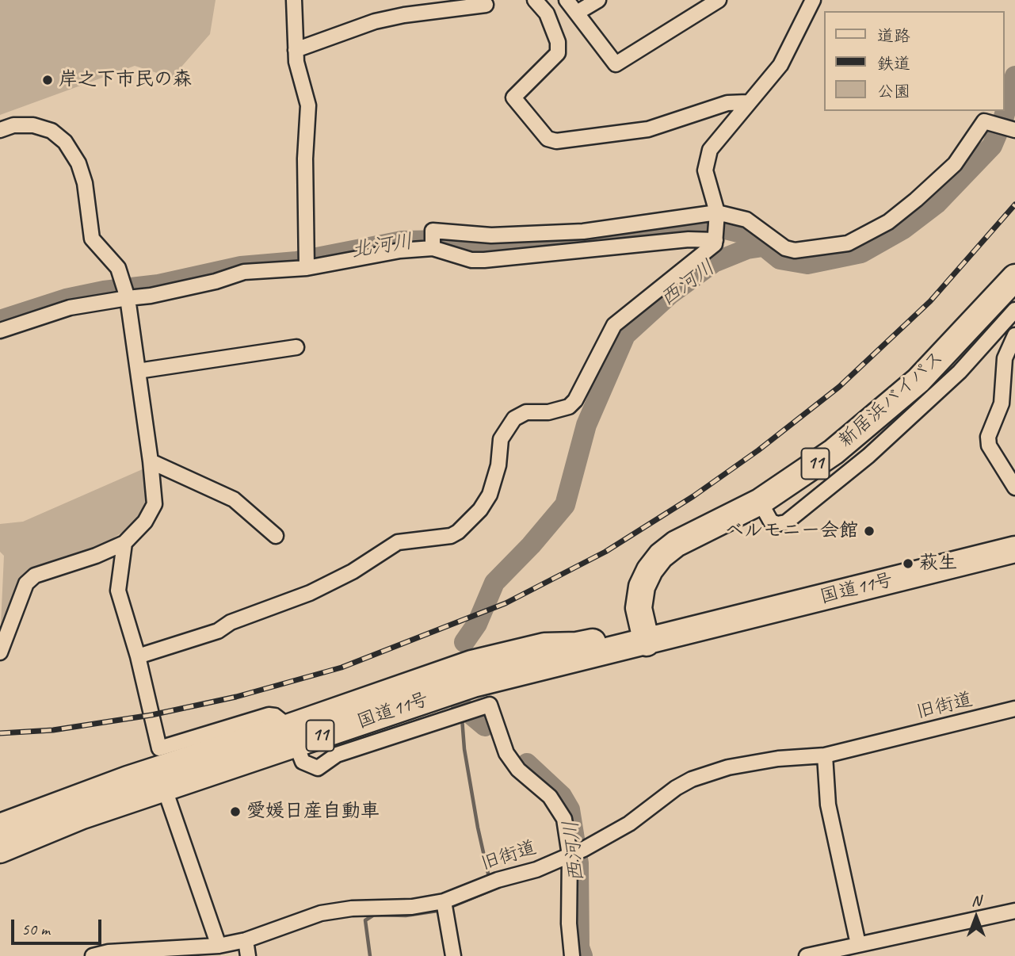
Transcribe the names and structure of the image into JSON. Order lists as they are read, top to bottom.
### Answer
{
  "streets": {
    "highway": ["新居浜バイパス", "11", "国道11号"],
    "street": ["旧街道"]
  },
  "crossings": [
    ["新居浜バイパス", "国道11号"]
  ],
  "water": ["北河川", "西河川"],
  "places": [
    "岸之下市民の森",
    "ベルモニー会館",
    "萩生",
    "愛媛日産自動車"
  ],
  "legend": ["道路", "鉄道", "公園"],
  "scale_bar": "50 m",
  "north": "top"
}
